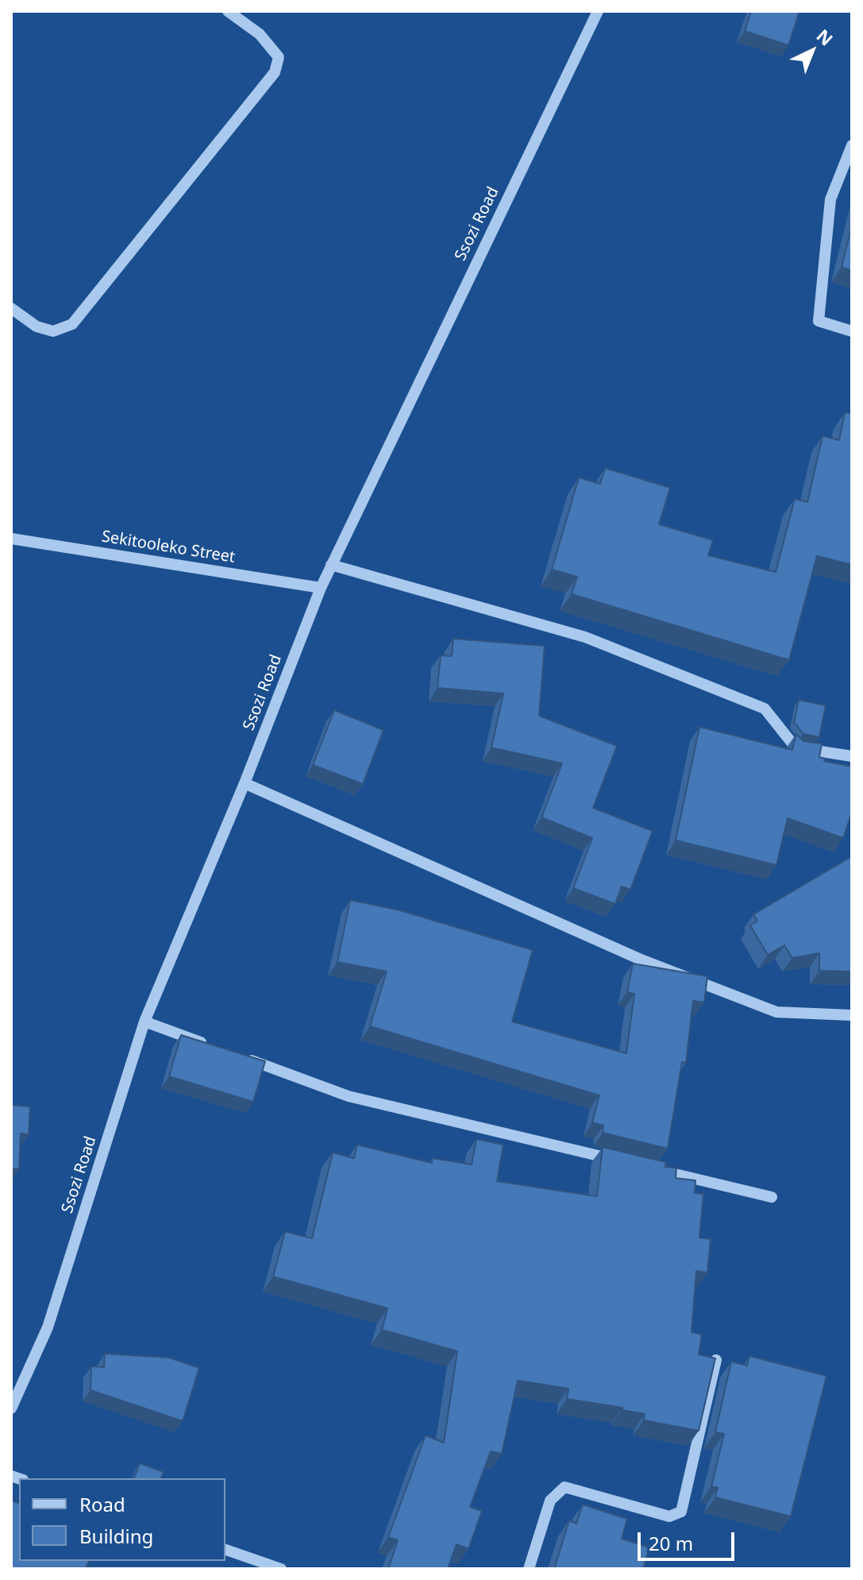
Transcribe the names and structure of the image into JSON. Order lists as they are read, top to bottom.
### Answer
{
  "streets": {
    "street": ["Ssozi Road", "Sekitooleko Street"]
  },
  "crossings": [
    ["Ssozi Road", "Sekitooleko Street"]
  ],
  "legend": ["Road", "Building"],
  "scale_bar": "20 m",
  "north": "top right"
}
